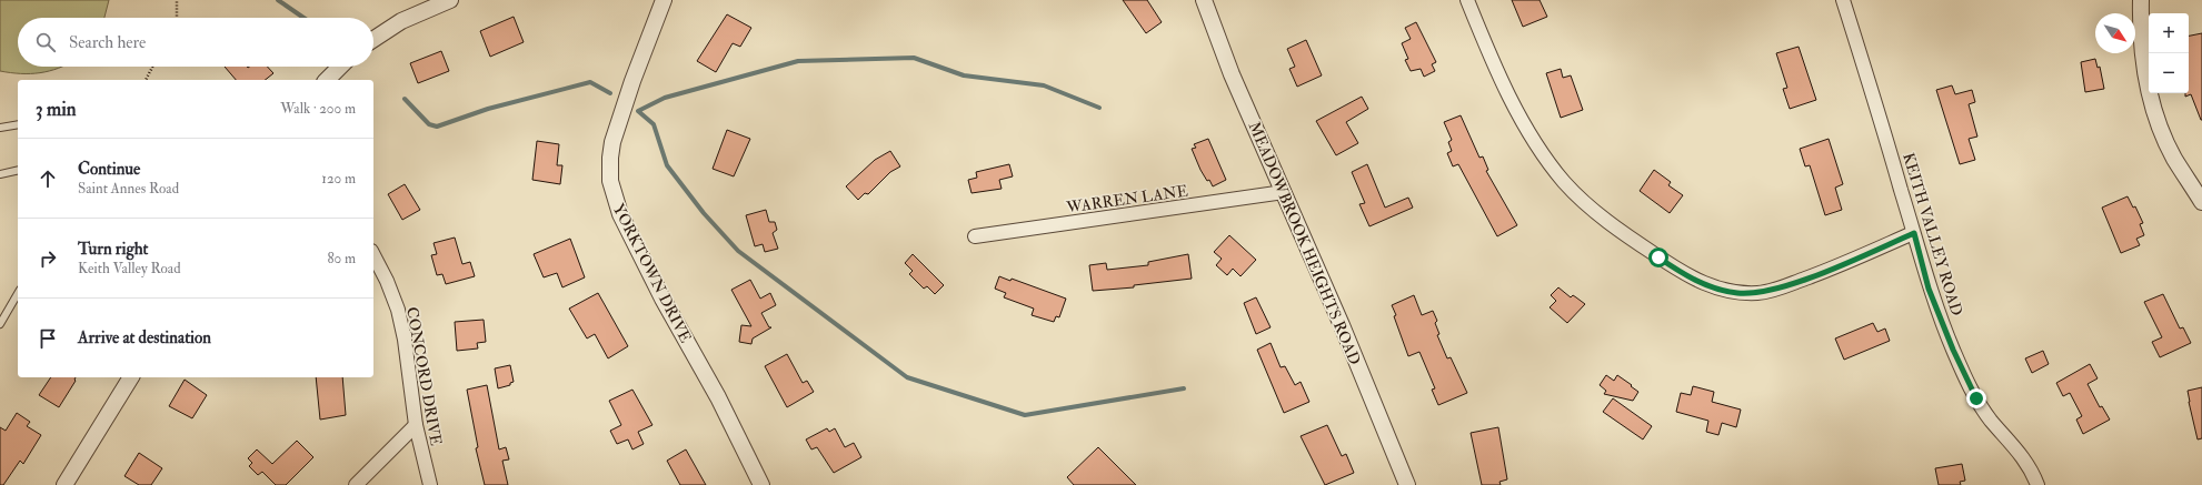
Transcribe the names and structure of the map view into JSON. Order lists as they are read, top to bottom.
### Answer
{
  "streets": {
    "street": [
      "WARREN LANE",
      "KEITH VALLEY ROAD",
      "MEADOWBROOK HEIGHTS ROAD",
      "YORKTOWN DRIVE",
      "CONCORD DRIVE"
    ]
  },
  "crossings": [
    ["WARREN LANE", "MEADOWBROOK HEIGHTS ROAD"]
  ],
  "north": "bottom right",
  "page": {
    "map_buttons": ["+", "−"],
    "search": "Search here",
    "heading": ["3 min", "Walk · 200 m"],
    "list": [
      ["Continue", "Saint Annes Road", "120 m"],
      ["Turn right", "Keith Valley Road", "80 m"],
      "Arrive at destination"
    ]
  }
}
